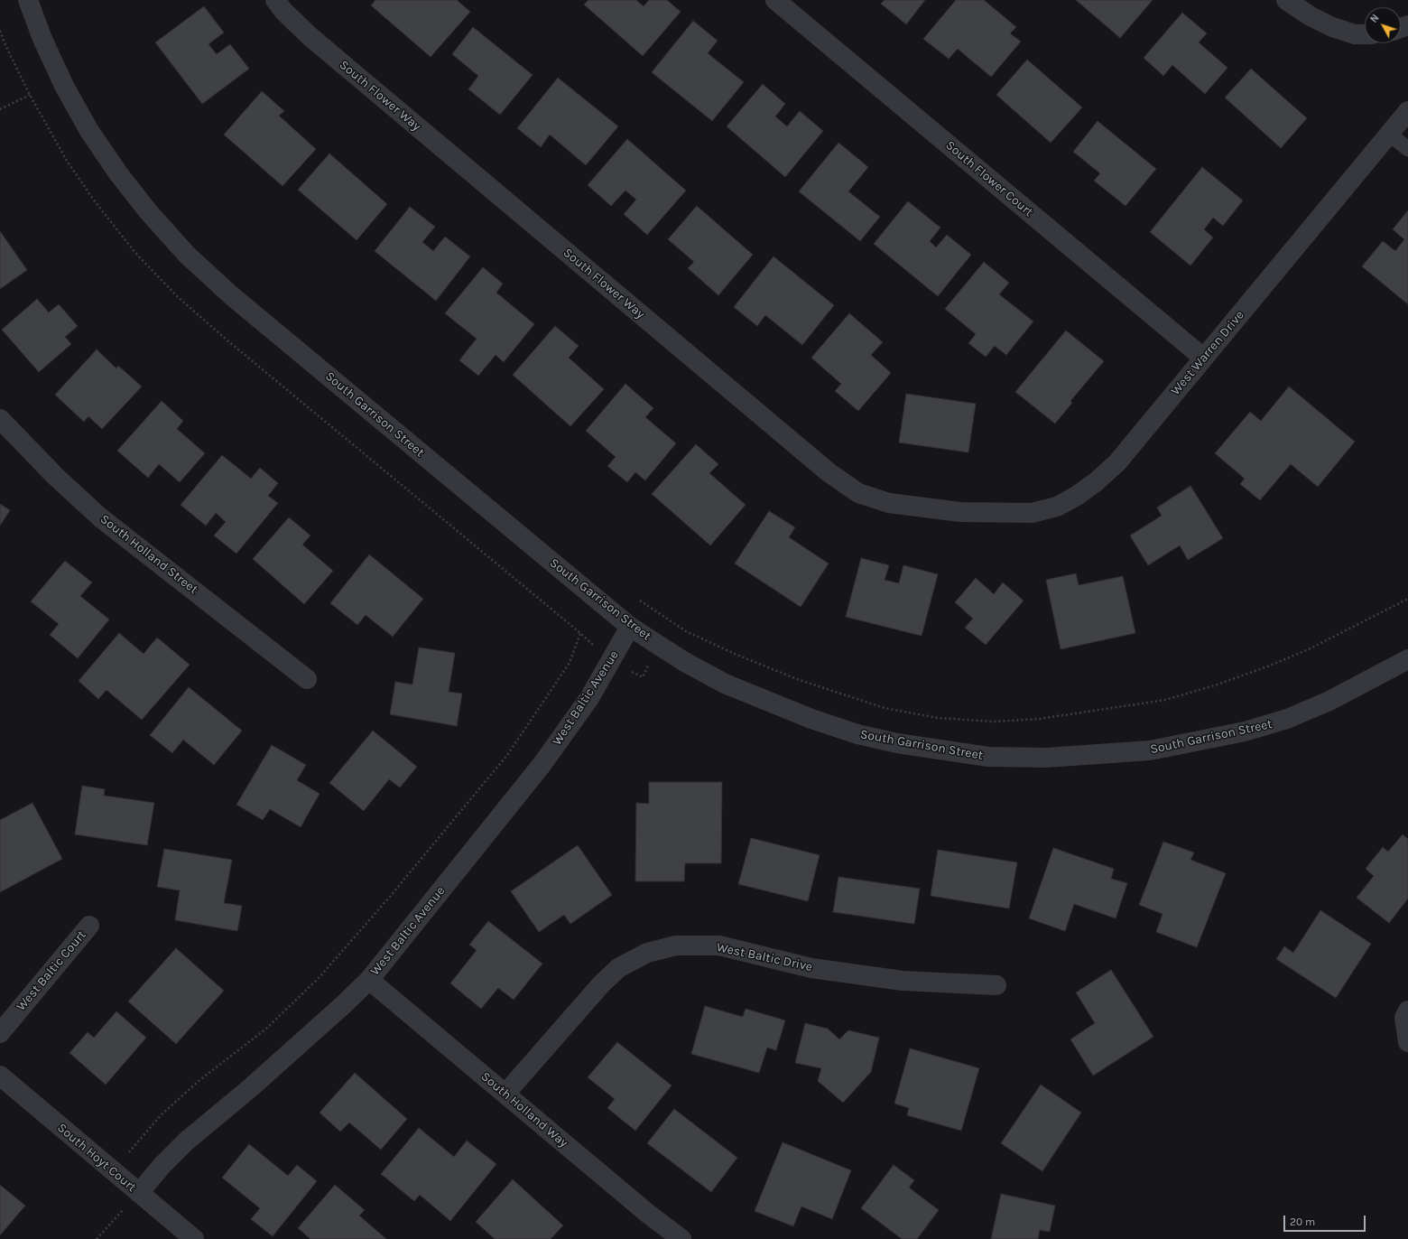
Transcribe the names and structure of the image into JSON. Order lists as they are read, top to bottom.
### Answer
{
  "streets": {
    "street": [
      "South Flower Way",
      "South Flower Court",
      "West Warren Drive",
      "South Garrison Street",
      "South Holland Street",
      "West Baltic Avenue",
      "West Baltic Drive",
      "West Baltic Court",
      "South Holland Way",
      "South Hoyt Court"
    ]
  },
  "crossings": [
    ["South Flower Way", "West Warren Drive"],
    ["South Flower Court", "West Warren Drive"],
    ["South Garrison Street", "West Baltic Avenue"],
    ["West Baltic Avenue", "South Holland Way"],
    ["West Baltic Avenue", "South Hoyt Court"],
    ["West Baltic Drive", "South Holland Way"]
  ],
  "scale_bar": "20 m",
  "north": "top left"
}
